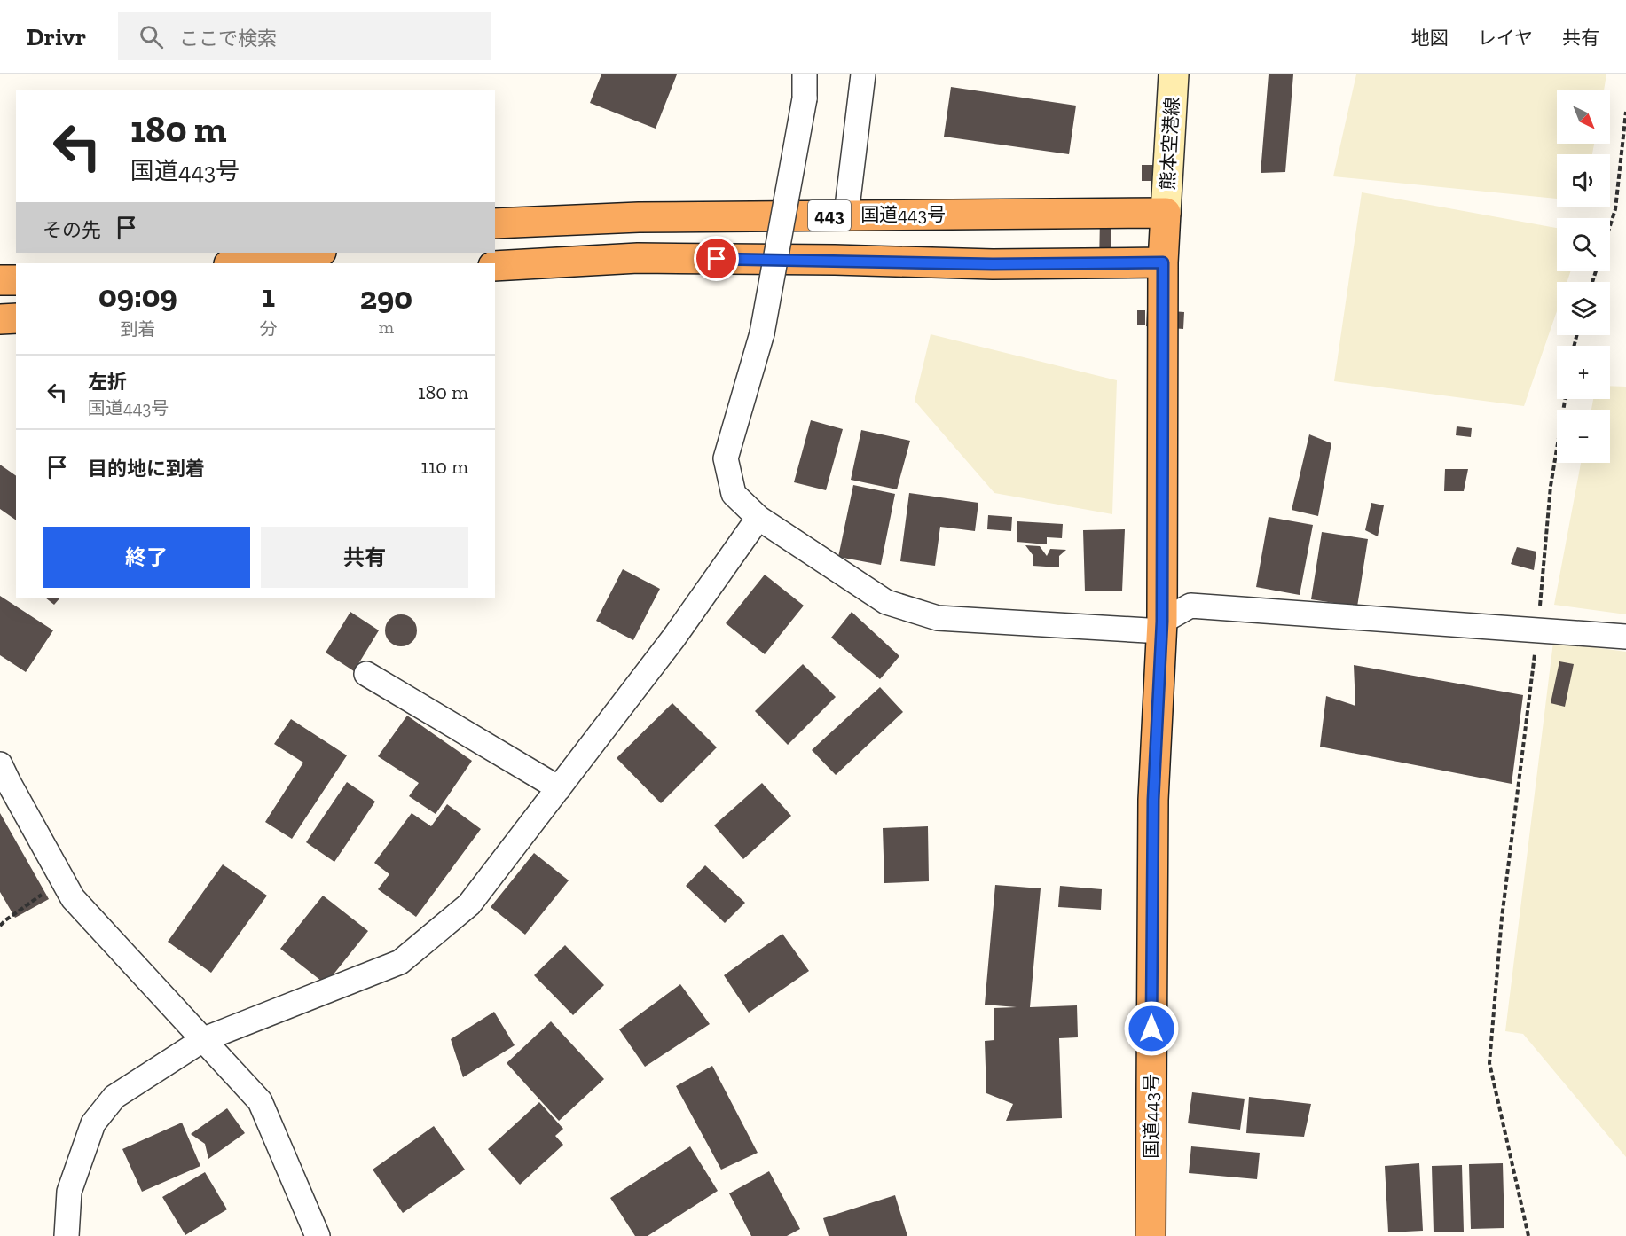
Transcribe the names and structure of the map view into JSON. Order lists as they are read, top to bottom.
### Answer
{
  "streets": {
    "highway": ["国道443号", "443"],
    "main road": ["熊本空港線"]
  },
  "crossings": [
    ["熊本空港線", "国道443号"]
  ],
  "north": "bottom right",
  "page": {
    "header": "Drivr",
    "search": "ここで検索",
    "nav": ["地図", "レイヤ", "共有"],
    "map_buttons": ["+", "−"],
    "turn": ["180 m", "国道443号"],
    "then": "その先",
    "eta": [
      "09:09",
      "到着",
      "1",
      "分",
      "290",
      "m"
    ],
    "list": [
      {
        "name": "左折",
        "note": "国道443号",
        "value": "180 m"
      },
      {
        "name": "目的地に到着",
        "value": "110 m"
      }
    ],
    "buttons": ["終了", "共有"]
  }
}
